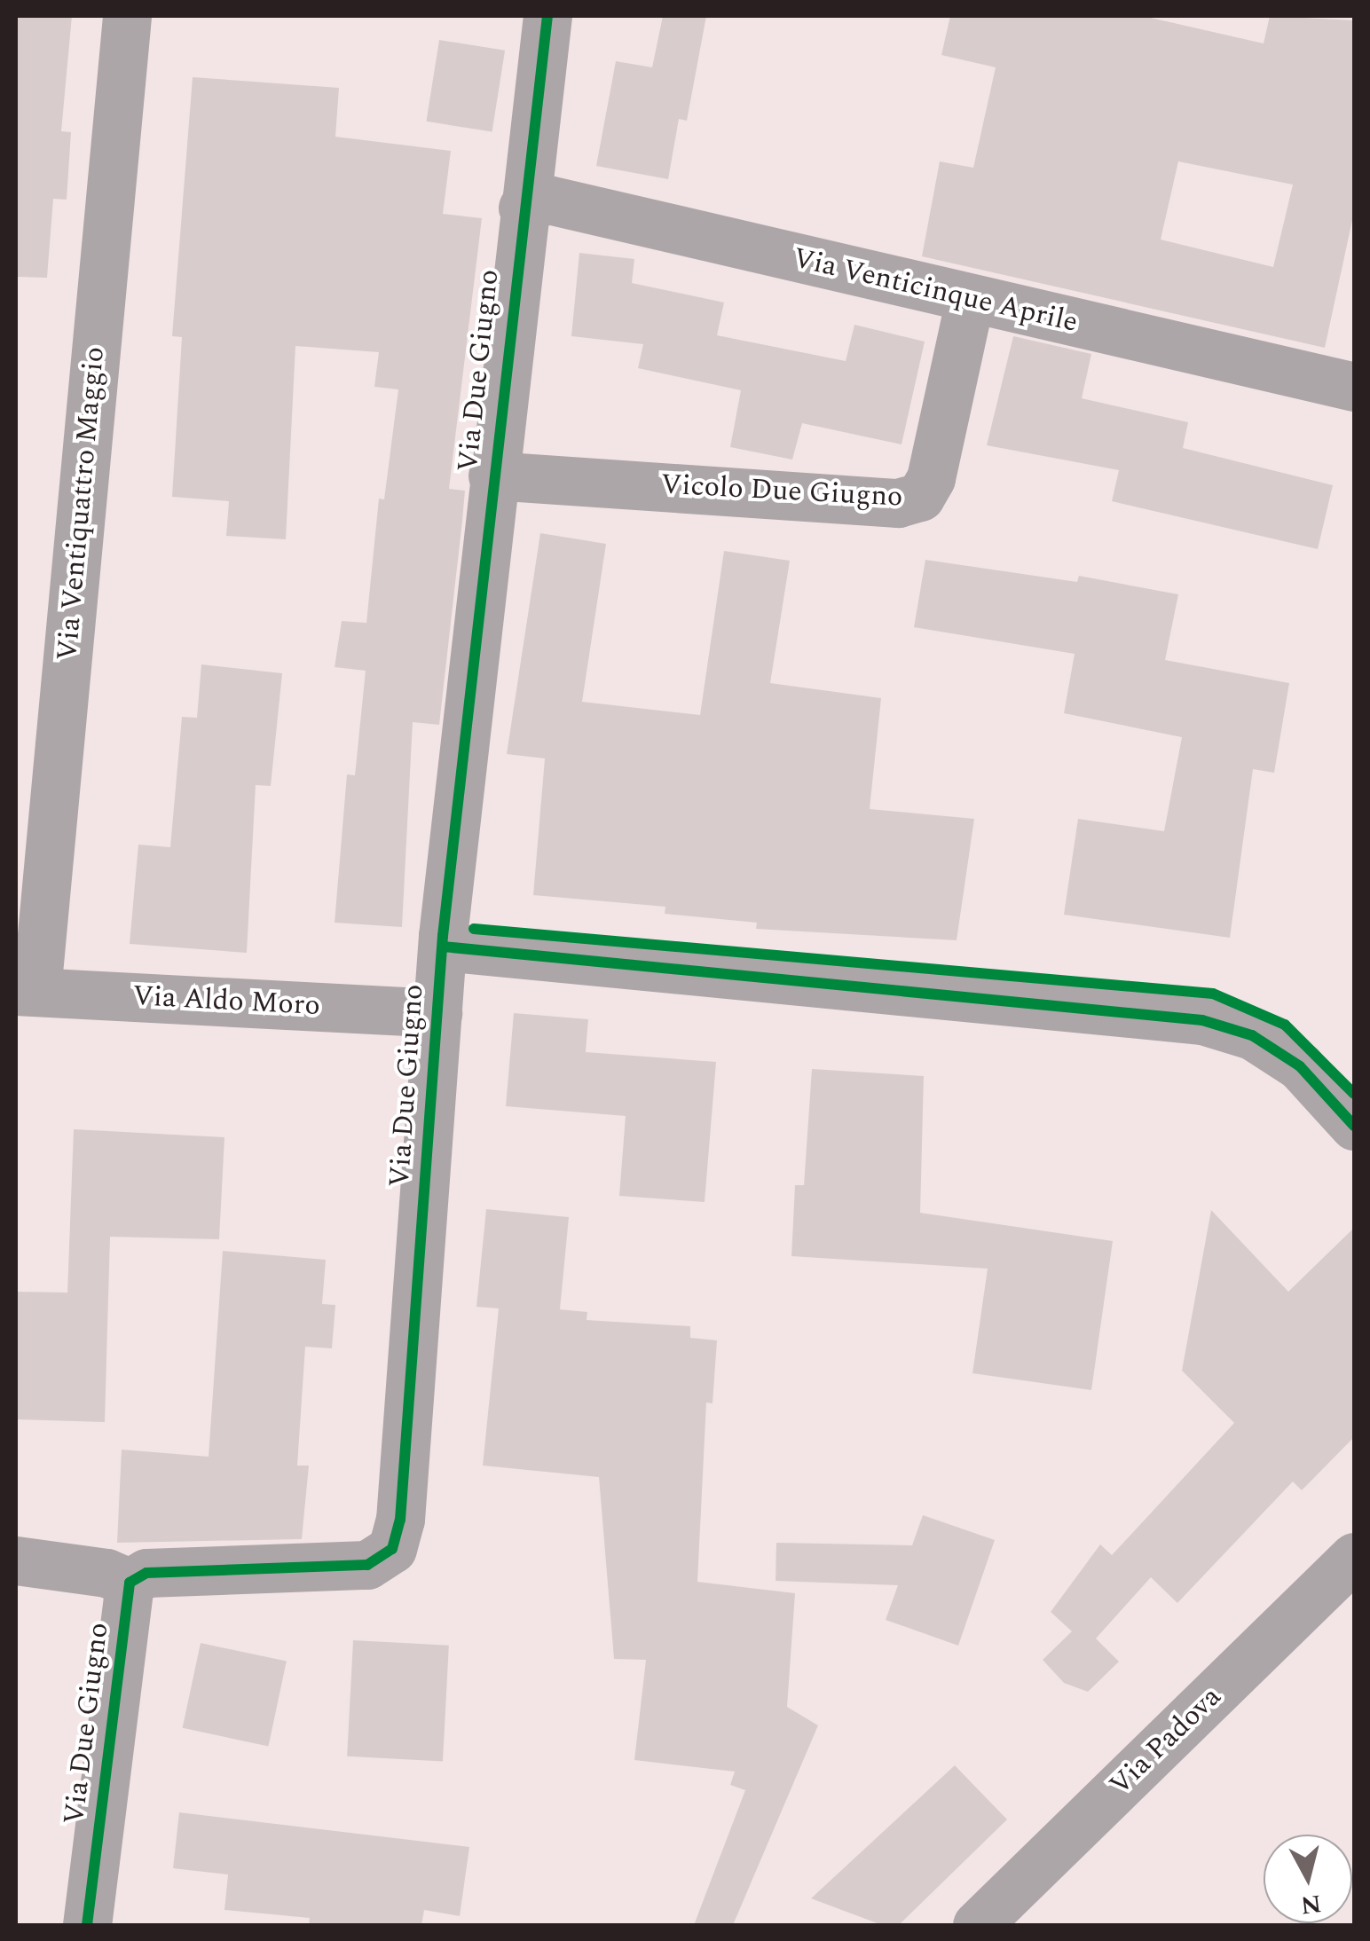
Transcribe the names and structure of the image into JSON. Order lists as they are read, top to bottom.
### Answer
{
  "streets": {
    "street": [
      "Via Venticinque Aprile",
      "Via Due Giugno",
      "Vicolo Due Giugno",
      "Via Ventiquattro Maggio",
      "Via Aldo Moro",
      "Via Padova"
    ]
  },
  "crossings": [
    ["Via Venticinque Aprile", "Via Due Giugno"],
    ["Via Venticinque Aprile", "Vicolo Due Giugno"],
    ["Via Due Giugno", "Vicolo Due Giugno"],
    ["Via Due Giugno", "Via Aldo Moro"],
    ["Via Ventiquattro Maggio", "Via Aldo Moro"]
  ],
  "north": "bottom"
}
